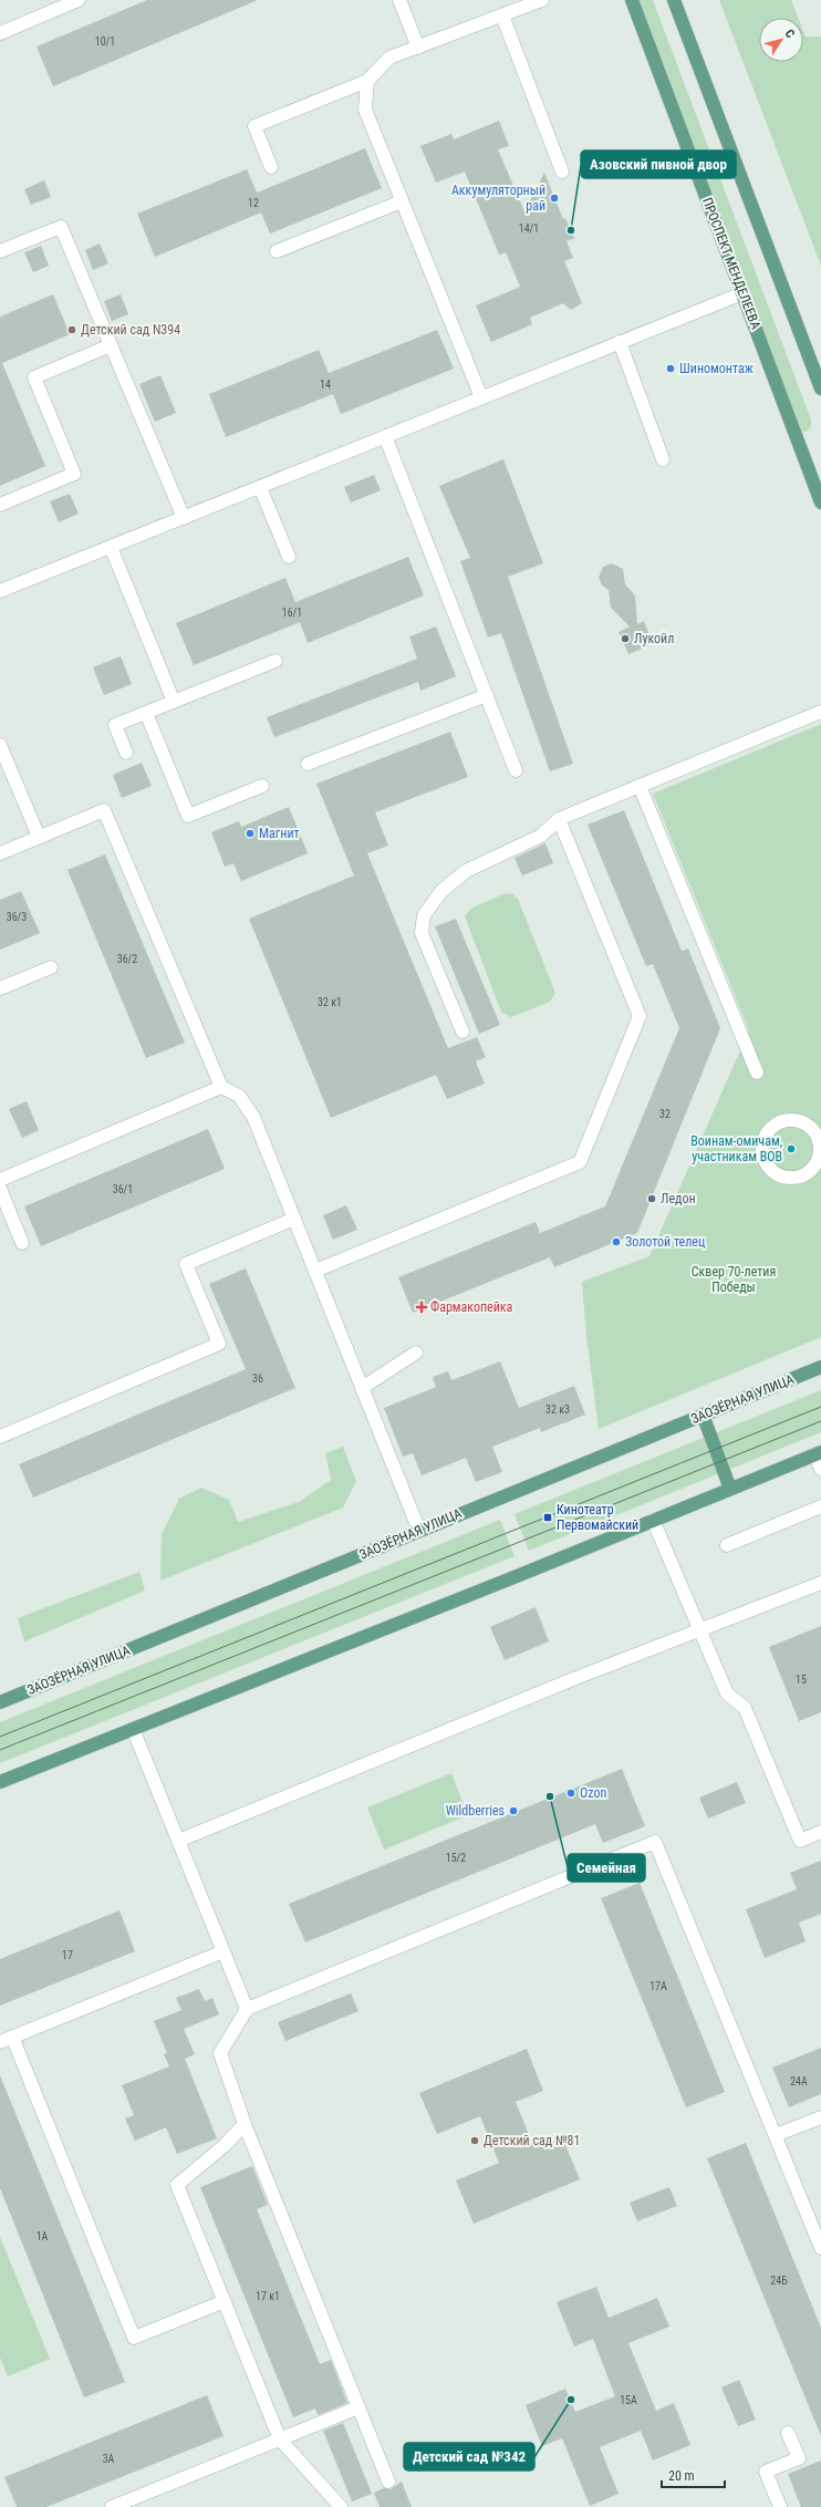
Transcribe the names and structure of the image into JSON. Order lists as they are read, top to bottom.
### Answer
{
  "streets": {
    "main road": ["ПРОСПЕКТ МЕНДЕЛЕЕВА", "ЗАОЗЁРНАЯ УЛИЦА"]
  },
  "parks": ["Сквер 70-летия Победы"],
  "places": {
    "other": [
      "Аккумуляторный рай",
      "Азовский пивной двор",
      "Детский сад N394",
      "Шиномонтаж",
      "Лукойл",
      "Магнит",
      "Воинам-омичам, участникам ВОВ",
      "Ледон",
      "Золотой телец",
      "Ozon",
      "Семейная",
      "Wildberries",
      "Детский сад №81",
      "Детский сад №342"
    ],
    "health": ["Фармакопейка"],
    "transit": ["Кинотеатр Первомайский"]
  },
  "house_numbers": [
    "10/1",
    "12",
    "14/1",
    "14",
    "16/1",
    "36/3",
    "36/2",
    "32 к1",
    "32",
    "36/1",
    "36",
    "32 к3",
    "15",
    "15/2",
    "17",
    "17А",
    "24А",
    "1А",
    "24Б",
    "17 к1",
    "15А",
    "3А"
  ],
  "scale_bar": "20 m",
  "north": "top right"
}
